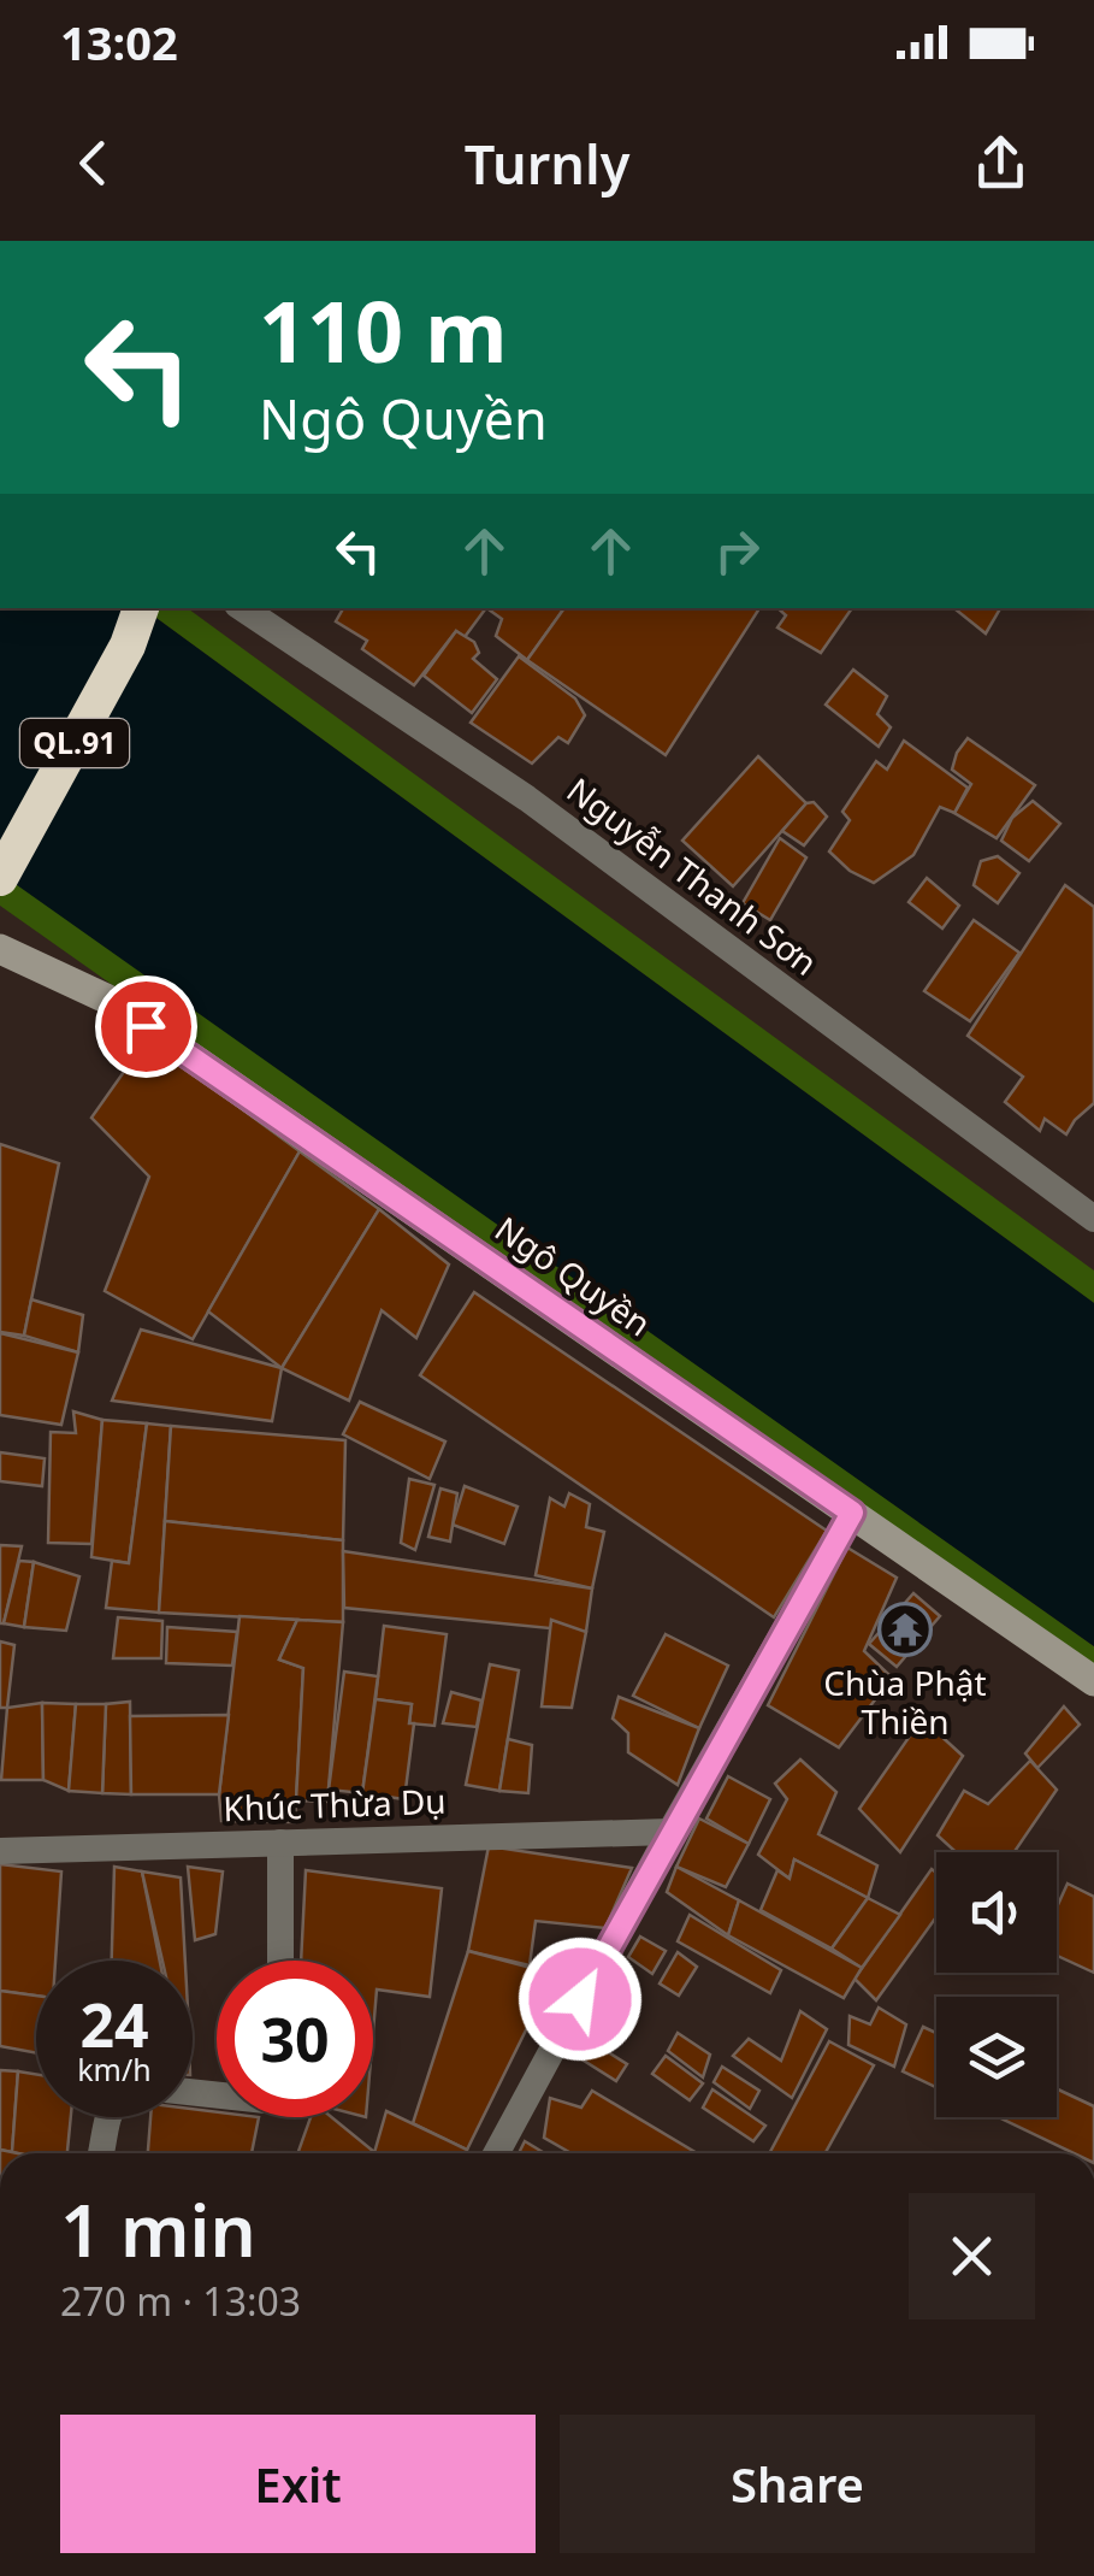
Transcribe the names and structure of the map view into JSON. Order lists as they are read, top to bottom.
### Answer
{
  "streets": {
    "highway": ["QL.91"],
    "street": ["Nguyễn Thanh Sơn", "Ngô Quyền", "Khúc Thừa Dụ"]
  },
  "places": {
    "temple": ["Chùa Phật Thiền"]
  },
  "page": {
    "status": "13:02",
    "header": "Turnly",
    "turn": ["110 m", "Ngô Quyền"],
    "speed": "24 km/h",
    "limit": "30",
    "heading": ["1 min", "270 m · 13:03"],
    "buttons": ["Exit", "Share"]
  }
}
